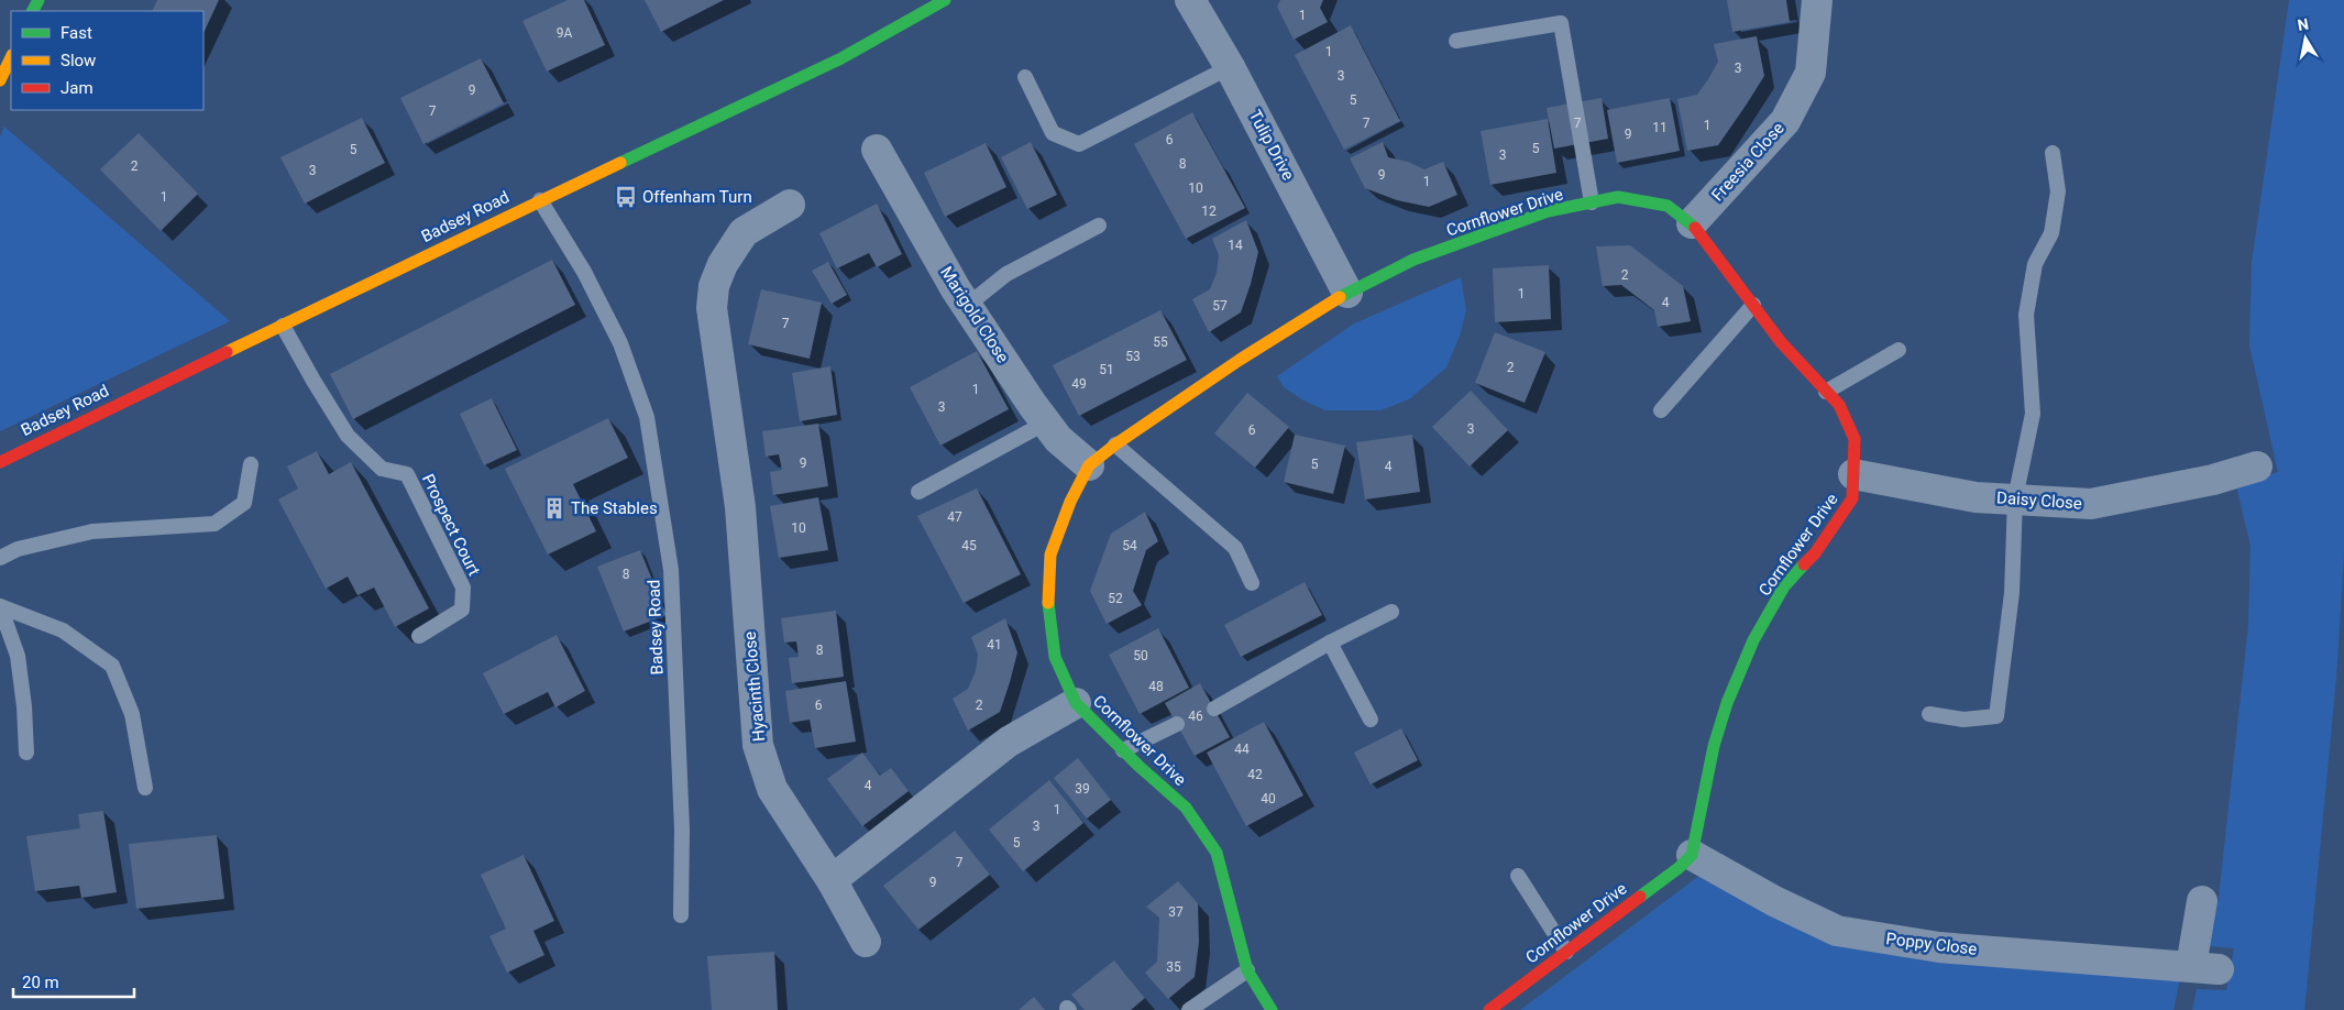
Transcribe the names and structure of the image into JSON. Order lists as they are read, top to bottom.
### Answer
{
  "streets": {
    "street": [
      "Tulip Drive",
      "Freesia Close",
      "Cornflower Drive",
      "Badsey Road",
      "Marigold Close",
      "Daisy Close",
      "Hyacinth Close",
      "Poppy Close"
    ],
    "lane": ["Prospect Court"]
  },
  "crossings": [
    ["Tulip Drive", "Cornflower Drive"],
    ["Freesia Close", "Cornflower Drive"],
    ["Cornflower Drive", "Marigold Close"],
    ["Cornflower Drive", "Daisy Close"],
    ["Cornflower Drive", "Poppy Close"],
    ["Badsey Road", "Prospect Court"]
  ],
  "places": {
    "bus stop": ["Offenham Turn"],
    "building": ["The Stables"]
  },
  "house_numbers": [
    "1",
    "9A",
    "1",
    "3",
    "3",
    "9",
    "5",
    "7",
    "7",
    "7",
    "1",
    "11",
    "9",
    "6",
    "5",
    "5",
    "3",
    "8",
    "2",
    "3",
    "9",
    "1",
    "10",
    "1",
    "12",
    "14",
    "2",
    "1",
    "4",
    "57",
    "7",
    "55",
    "53",
    "2",
    "51",
    "49",
    "1",
    "3",
    "3",
    "6",
    "9",
    "5",
    "4",
    "47",
    "10",
    "45",
    "54",
    "8",
    "52",
    "41",
    "8",
    "50",
    "48",
    "6",
    "2",
    "46",
    "44",
    "42",
    "4",
    "39",
    "40",
    "1",
    "3",
    "5",
    "7",
    "9",
    "37",
    "35"
  ],
  "legend": ["Fast", "Slow", "Jam"],
  "scale_bar": "20 m",
  "north": "top"
}
